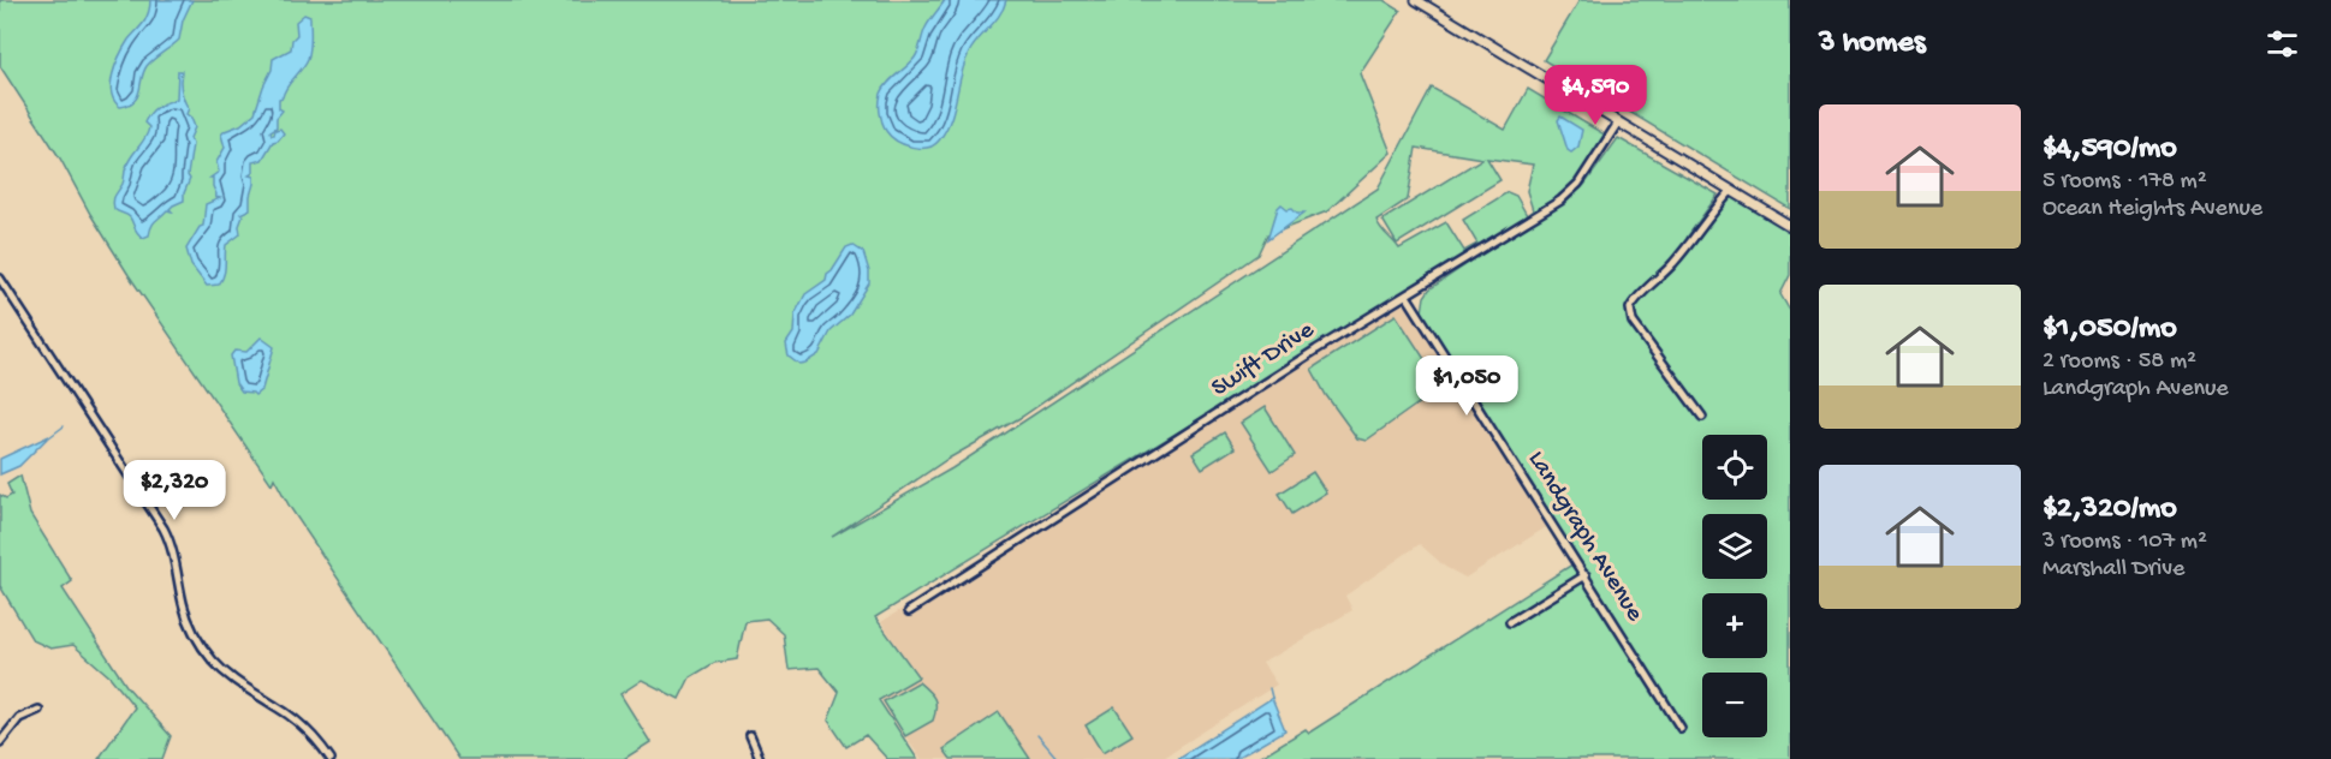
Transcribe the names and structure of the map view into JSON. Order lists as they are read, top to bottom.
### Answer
{
  "streets": {
    "street": ["Swift Drive", "Landgraph Avenue"]
  },
  "crossings": [
    ["Swift Drive", "Landgraph Avenue"]
  ],
  "page": {
    "heading": "3 homes",
    "price": ["$4,590", "$1,050", "$2,320"],
    "list": [
      {
        "name": "$4,590/mo",
        "note": "5 rooms · 178 m² · Ocean Heights Avenue"
      },
      {
        "name": "$1,050/mo",
        "note": "2 rooms · 58 m² · Landgraph Avenue"
      },
      {
        "name": "$2,320/mo",
        "note": "3 rooms · 107 m² · Marshall Drive"
      }
    ],
    "map_buttons": ["+", "−"]
  }
}
